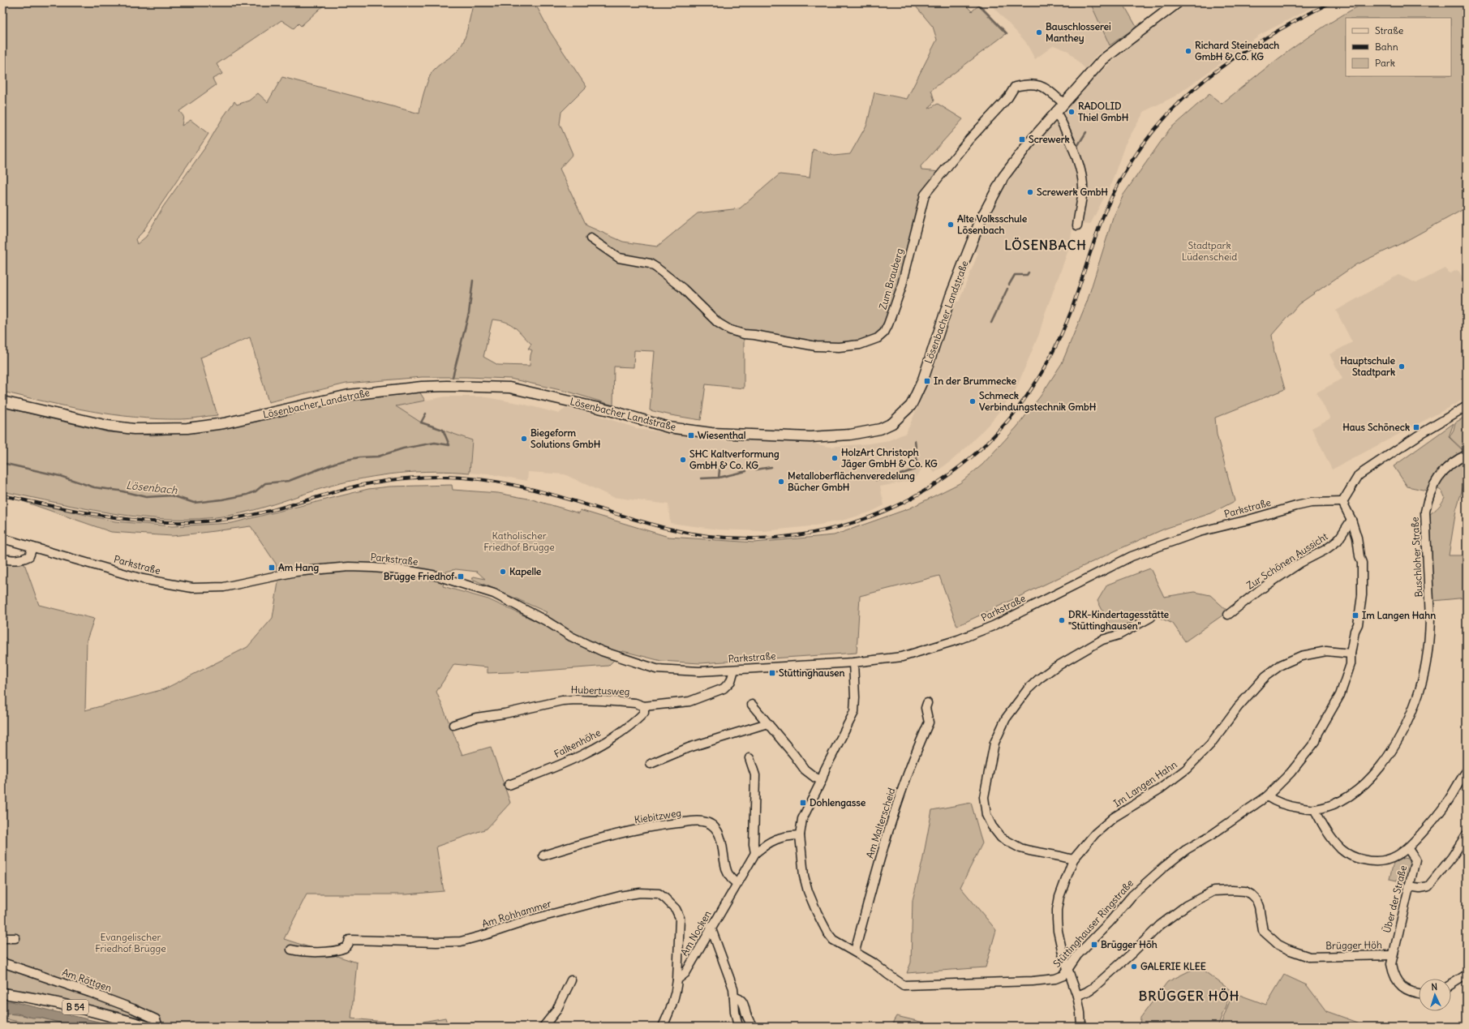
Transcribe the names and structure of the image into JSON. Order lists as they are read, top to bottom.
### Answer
{
  "streets": {
    "main road": ["Lösenbacher Landstraße", "B 54"],
    "street": [
      "Zum Brauberg",
      "Parkstraße",
      "Buschloher Straße",
      "Zur Schönen Aussicht",
      "Hubertusweg",
      "Falkenhöhe",
      "Im Langen Hahn",
      "Kiebitzweg",
      "Am Malterscheid",
      "Über der Straße",
      "Am Rohhammer",
      "Stüttinghauser Ringstraße",
      "Am Nocken",
      "Brügger Höh",
      "Am Röttgen"
    ]
  },
  "crossings": [
    ["Zum Brauberg", "Lösenbacher Landstraße"],
    ["Parkstraße", "Hubertusweg"],
    ["Parkstraße", "Stüttinghauser Ringstraße"],
    ["Buschloher Straße", "Stüttinghauser Ringstraße"],
    ["Zur Schönen Aussicht", "Stüttinghauser Ringstraße"],
    ["Hubertusweg", "Falkenhöhe"],
    ["Im Langen Hahn", "Stüttinghauser Ringstraße"],
    ["Im Langen Hahn", "Brügger Höh"],
    ["Kiebitzweg", "Am Nocken"],
    ["Am Malterscheid", "Stüttinghauser Ringstraße"],
    ["Über der Straße", "Brügger Höh"],
    ["Am Rohhammer", "Am Nocken"],
    ["Stüttinghauser Ringstraße", "Am Nocken"]
  ],
  "districts": ["LÖSENBACH", "BRÜGGER HÖH"],
  "water": ["Lösenbach"],
  "parks": ["Stadtpark Lüdenscheid", "Katholischer Friedhof Brügge", "Evangelischer Friedhof Brügge"],
  "places": {
    "other": [
      "Bauschlosserei Manthey",
      "Richard Steinebach GmbH & Co. KG",
      "RADOLID Thiel GmbH",
      "Screwerk GmbH",
      "Alte Volksschule Lösenbach",
      "Hauptschule Stadtpark",
      "Schmeck Verbindungstechnik GmbH",
      "Biegeform Solutions GmbH",
      "HolzArt Christoph Jäger GmbH & Co. KG",
      "SHC Kaltverformung GmbH & Co. KG",
      "Metalloberflächenveredelung Bücher GmbH",
      "Kapelle",
      "DRK-Kindertagesstätte \"Stüttinghausen\"",
      "GALERIE KLEE"
    ],
    "transit": [
      "Screwerk",
      "In der Brummecke",
      "Haus Schöneck",
      "Wiesenthal",
      "Am Hang",
      "Brügge Friedhof",
      "Im Langen Hahn",
      "Stüttinghausen",
      "Dohlengasse",
      "Brügger Höh"
    ]
  },
  "legend": ["Straße", "Bahn", "Park"],
  "north": "top"
}
